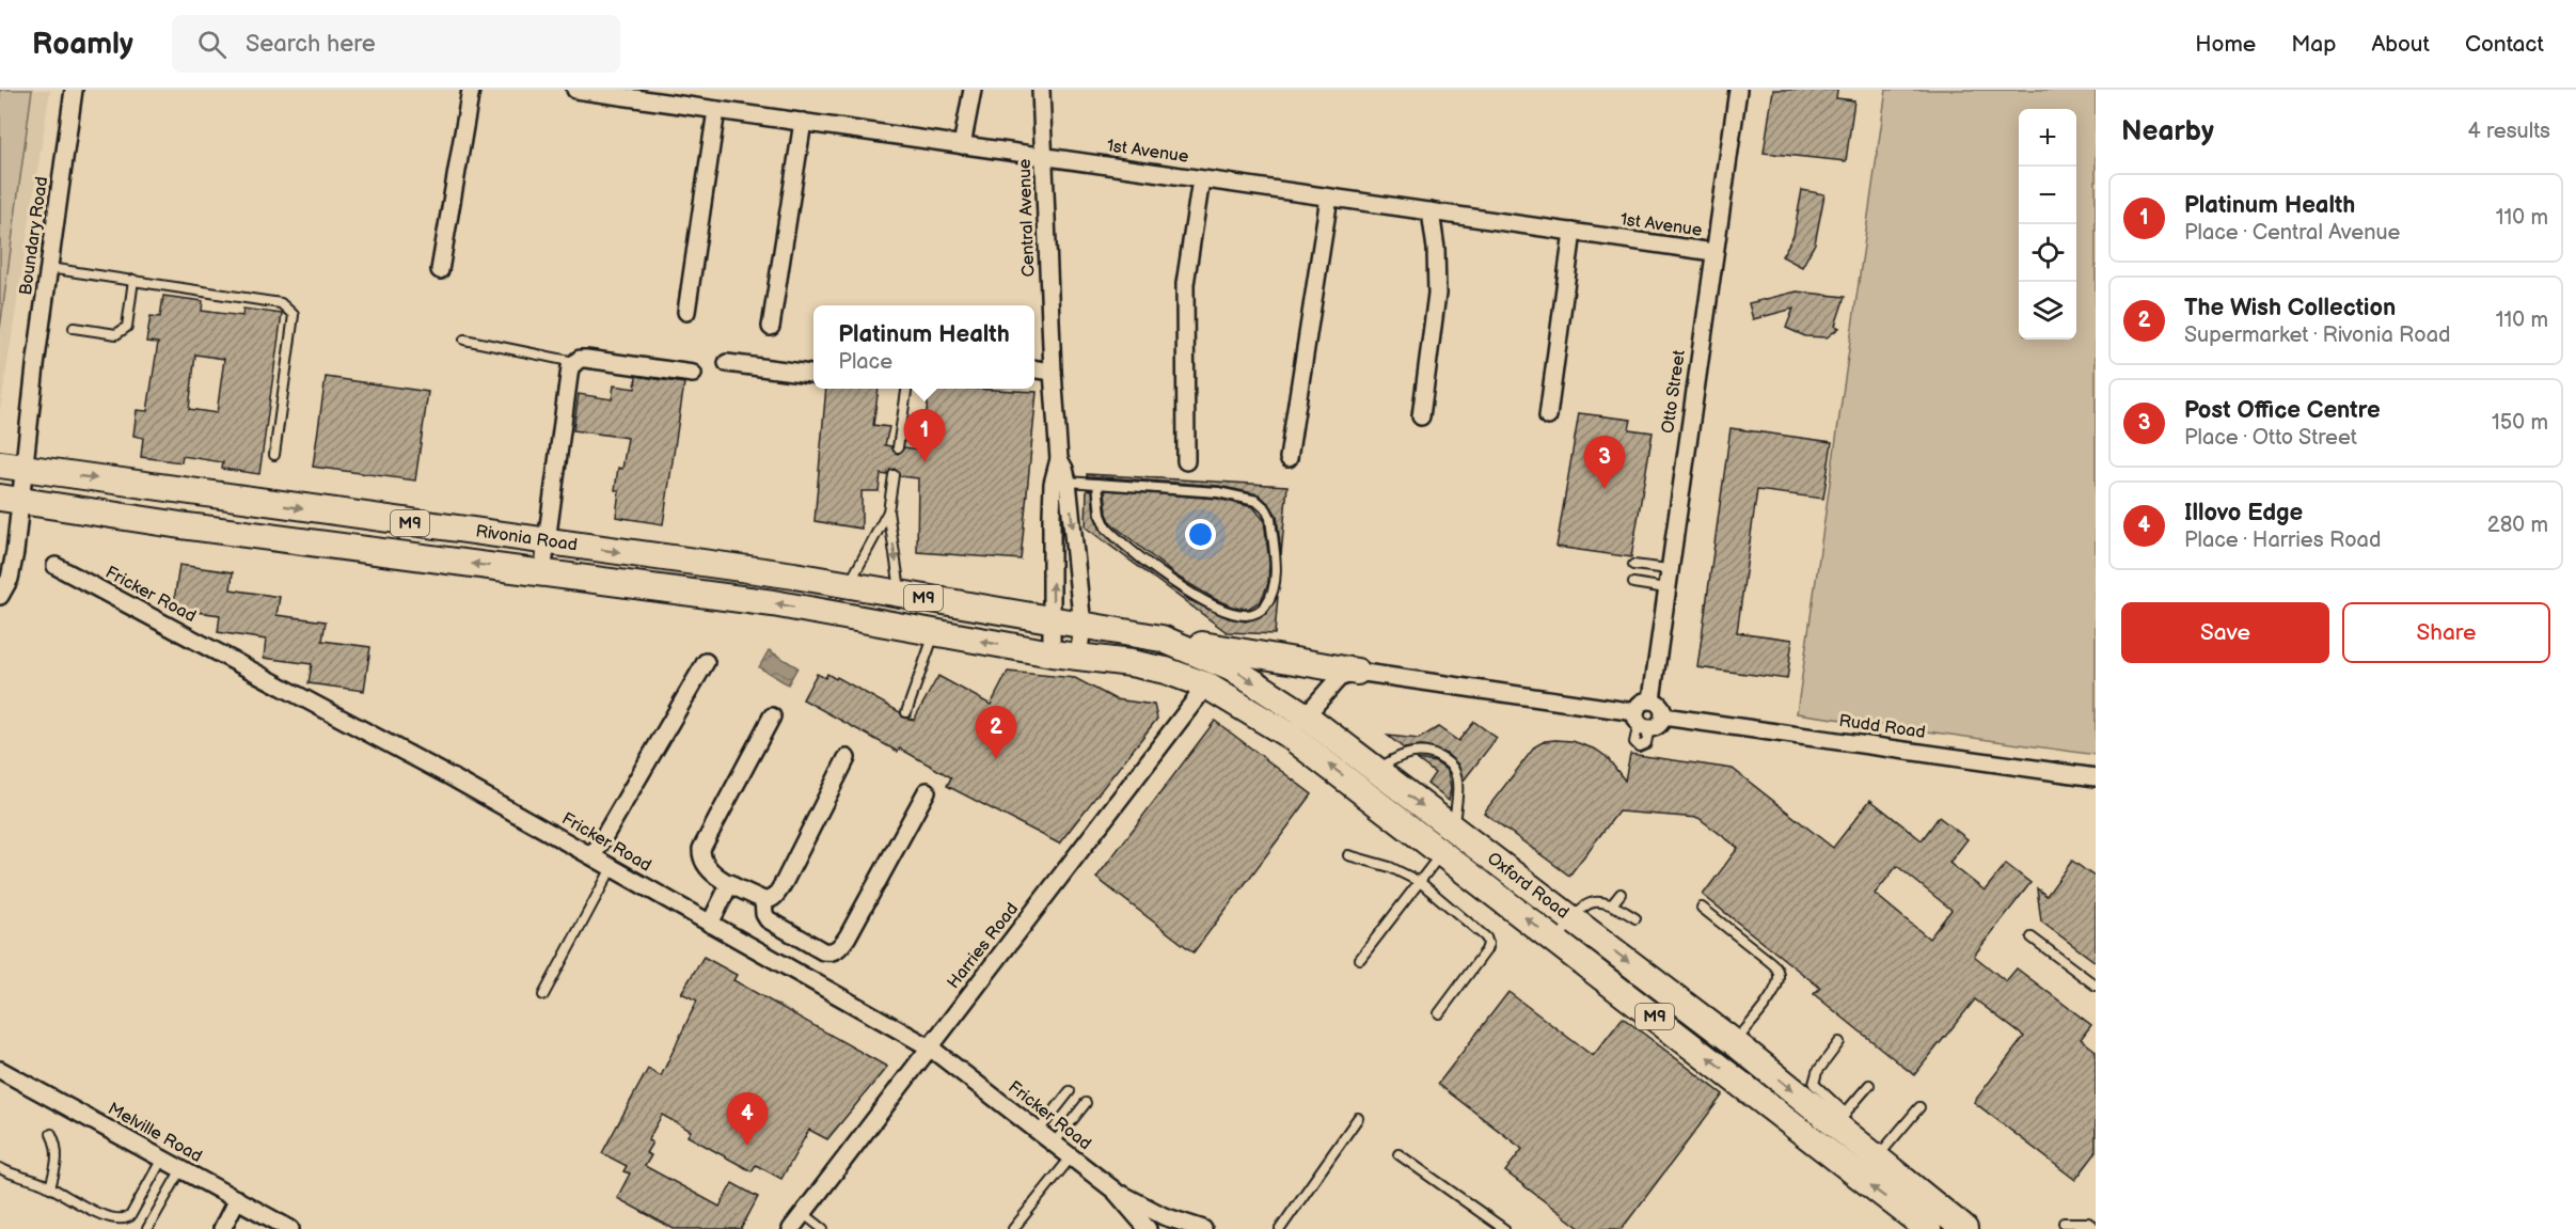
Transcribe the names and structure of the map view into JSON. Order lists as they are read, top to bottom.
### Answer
{
  "streets": {
    "main road": ["M9", "Rivonia Road", "Oxford Road"],
    "street": [
      "1st Avenue",
      "Central Avenue",
      "Boundary Road",
      "Otto Street",
      "Fricker Road",
      "Rudd Road",
      "Harries Road",
      "Melville Road"
    ]
  },
  "crossings": [
    ["1st Avenue", "Central Avenue"],
    ["1st Avenue", "Otto Street"],
    ["Central Avenue", "Rivonia Road"],
    ["Central Avenue", "Oxford Road"],
    ["Boundary Road", "Rivonia Road"],
    ["Otto Street", "Rudd Road"],
    ["Rivonia Road", "Oxford Road"],
    ["Fricker Road", "Harries Road"],
    ["Oxford Road", "Harries Road"]
  ],
  "page": {
    "header": "Roamly",
    "search": "Search here",
    "nav": [
      "Home",
      "Map",
      "About",
      "Contact"
    ],
    "heading": ["Nearby", "4 results"],
    "map_buttons": ["+", "−"],
    "list": [
      {
        "mark": "1",
        "name": "Platinum Health",
        "note": "Place · Central Avenue",
        "value": "110 m"
      },
      {
        "mark": "2",
        "name": "The Wish Collection",
        "note": "Supermarket · Rivonia Road",
        "value": "110 m"
      },
      {
        "mark": "3",
        "name": "Post Office Centre",
        "note": "Place · Otto Street",
        "value": "150 m"
      },
      {
        "mark": "4",
        "name": "Illovo Edge",
        "note": "Place · Harries Road",
        "value": "280 m"
      }
    ],
    "popup": ["Platinum Health", "Place"],
    "pins": [
      "1",
      "3",
      "2",
      "4"
    ],
    "buttons": ["Save", "Share"]
  }
}
